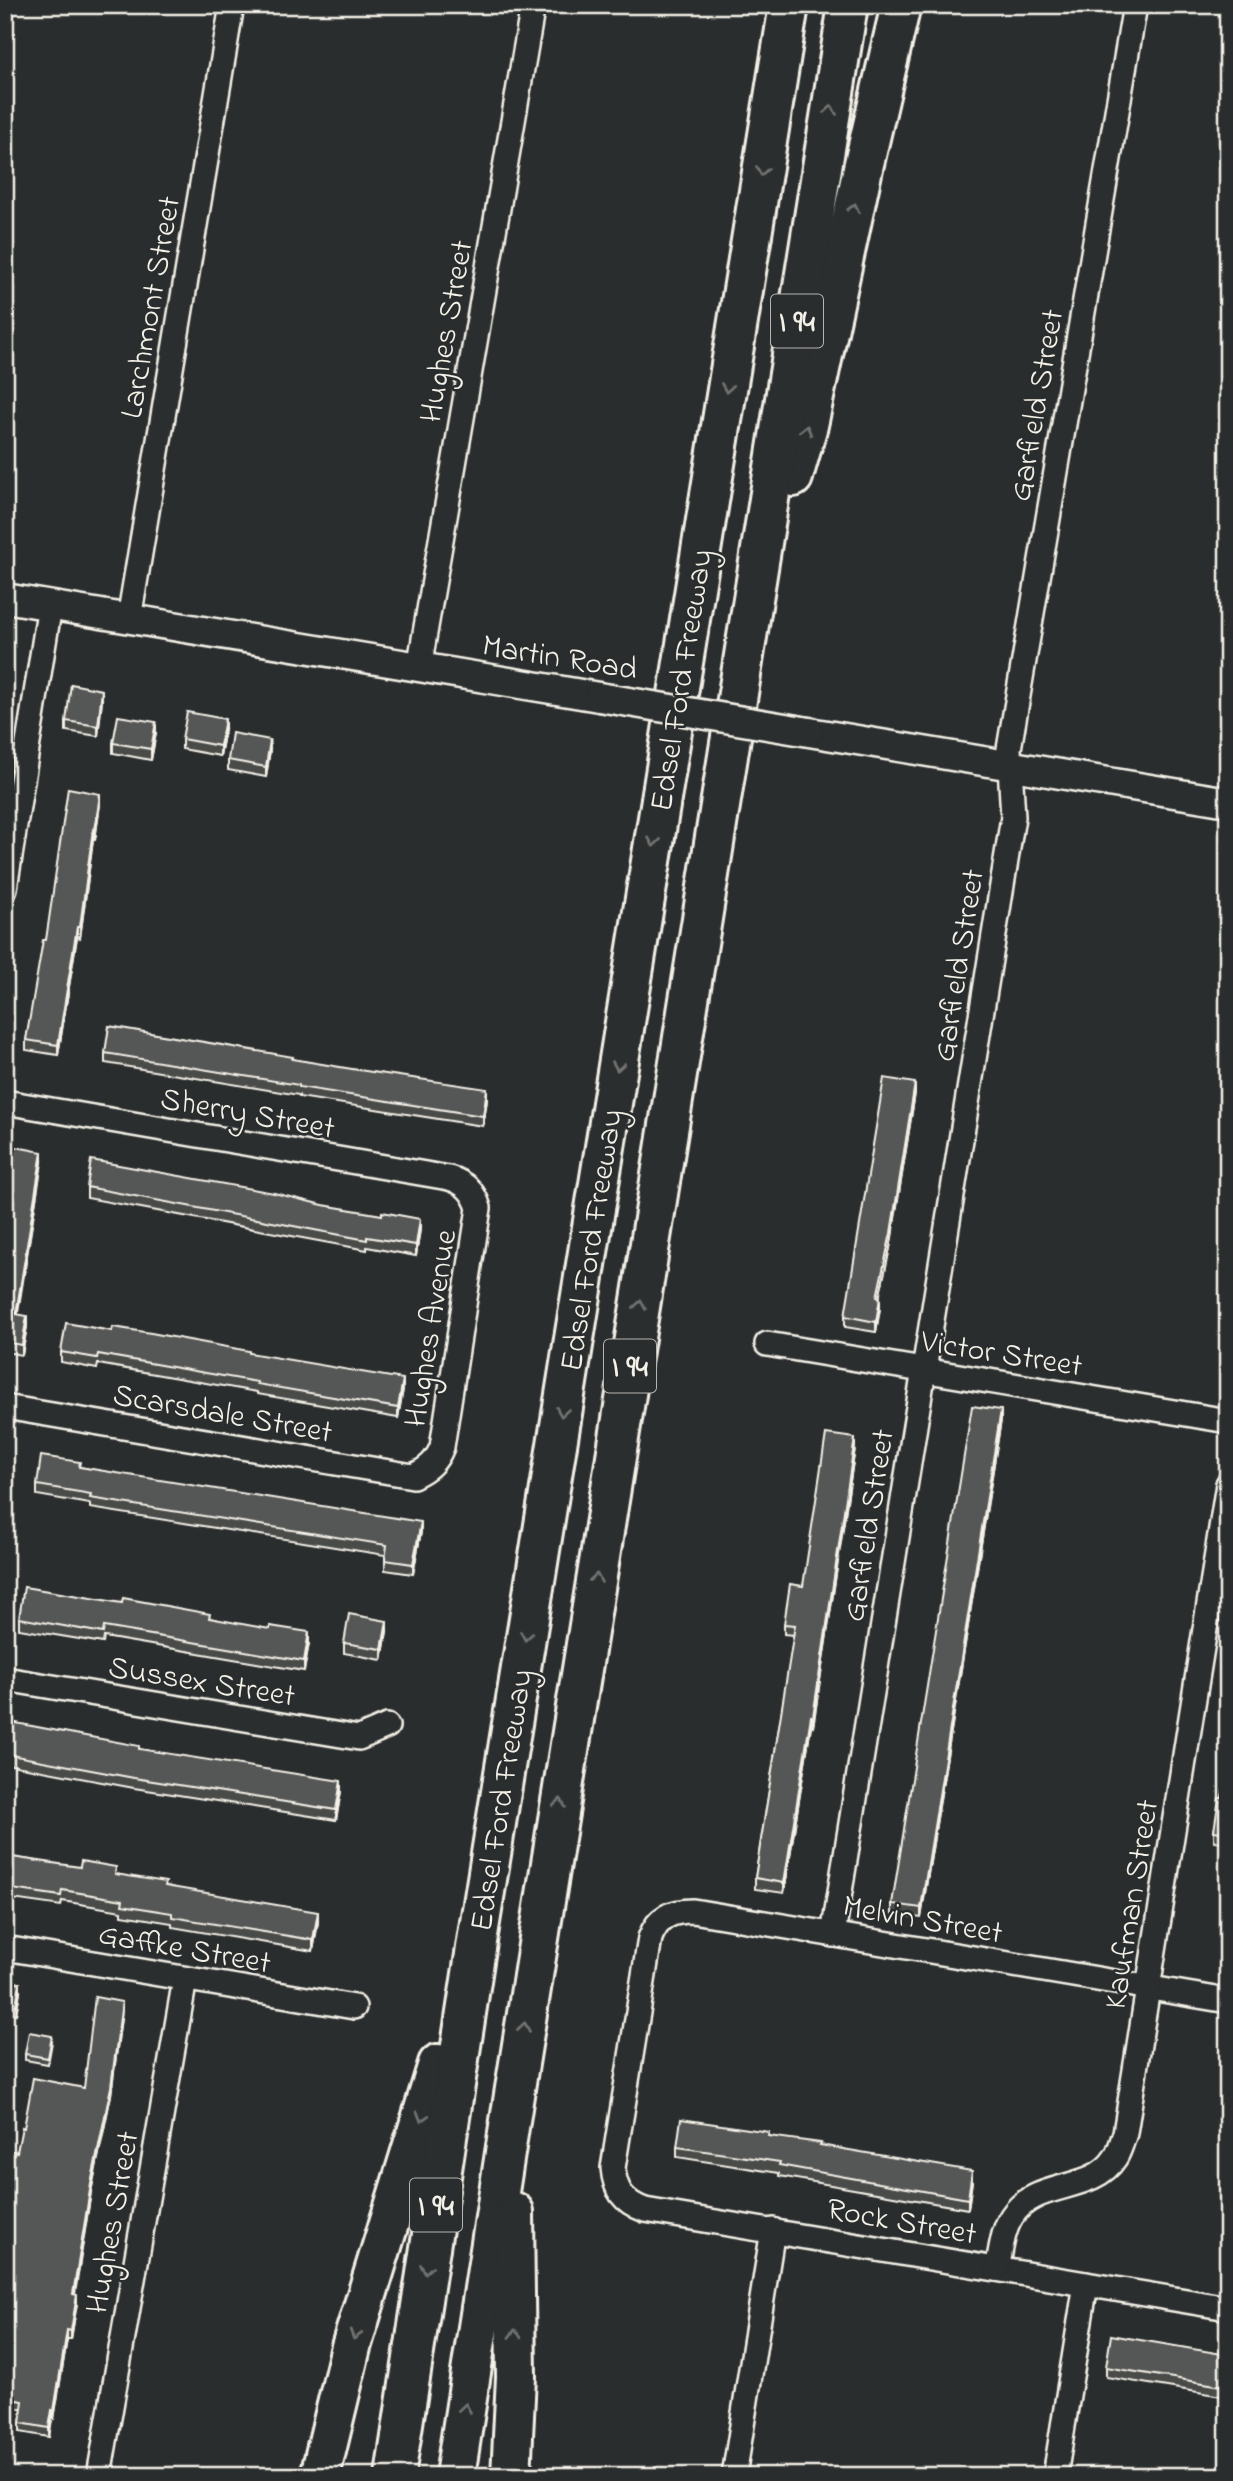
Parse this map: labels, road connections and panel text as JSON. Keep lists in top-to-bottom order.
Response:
{
  "streets": {
    "highway": ["I 94", "Edsel Ford Freeway"],
    "street": [
      "Larchmont Street",
      "Hughes Street",
      "Garfield Street",
      "Martin Road",
      "Sherry Street",
      "Hughes Avenue",
      "Victor Street",
      "Scarsdale Street",
      "Sussex Street",
      "Kaufman Street",
      "Melvin Street",
      "Gaffke Street",
      "Rock Street"
    ]
  },
  "crossings": [
    ["Larchmont Street", "Martin Road"],
    ["Hughes Street", "Martin Road"],
    ["Hughes Street", "Gaffke Street"],
    ["Garfield Street", "Martin Road"],
    ["Garfield Street", "Victor Street"],
    ["Garfield Street", "Melvin Street"],
    ["Sherry Street", "Hughes Avenue"],
    ["Hughes Avenue", "Scarsdale Street"],
    ["Kaufman Street", "Melvin Street"],
    ["Kaufman Street", "Rock Street"],
    ["Melvin Street", "Rock Street"]
  ]
}
